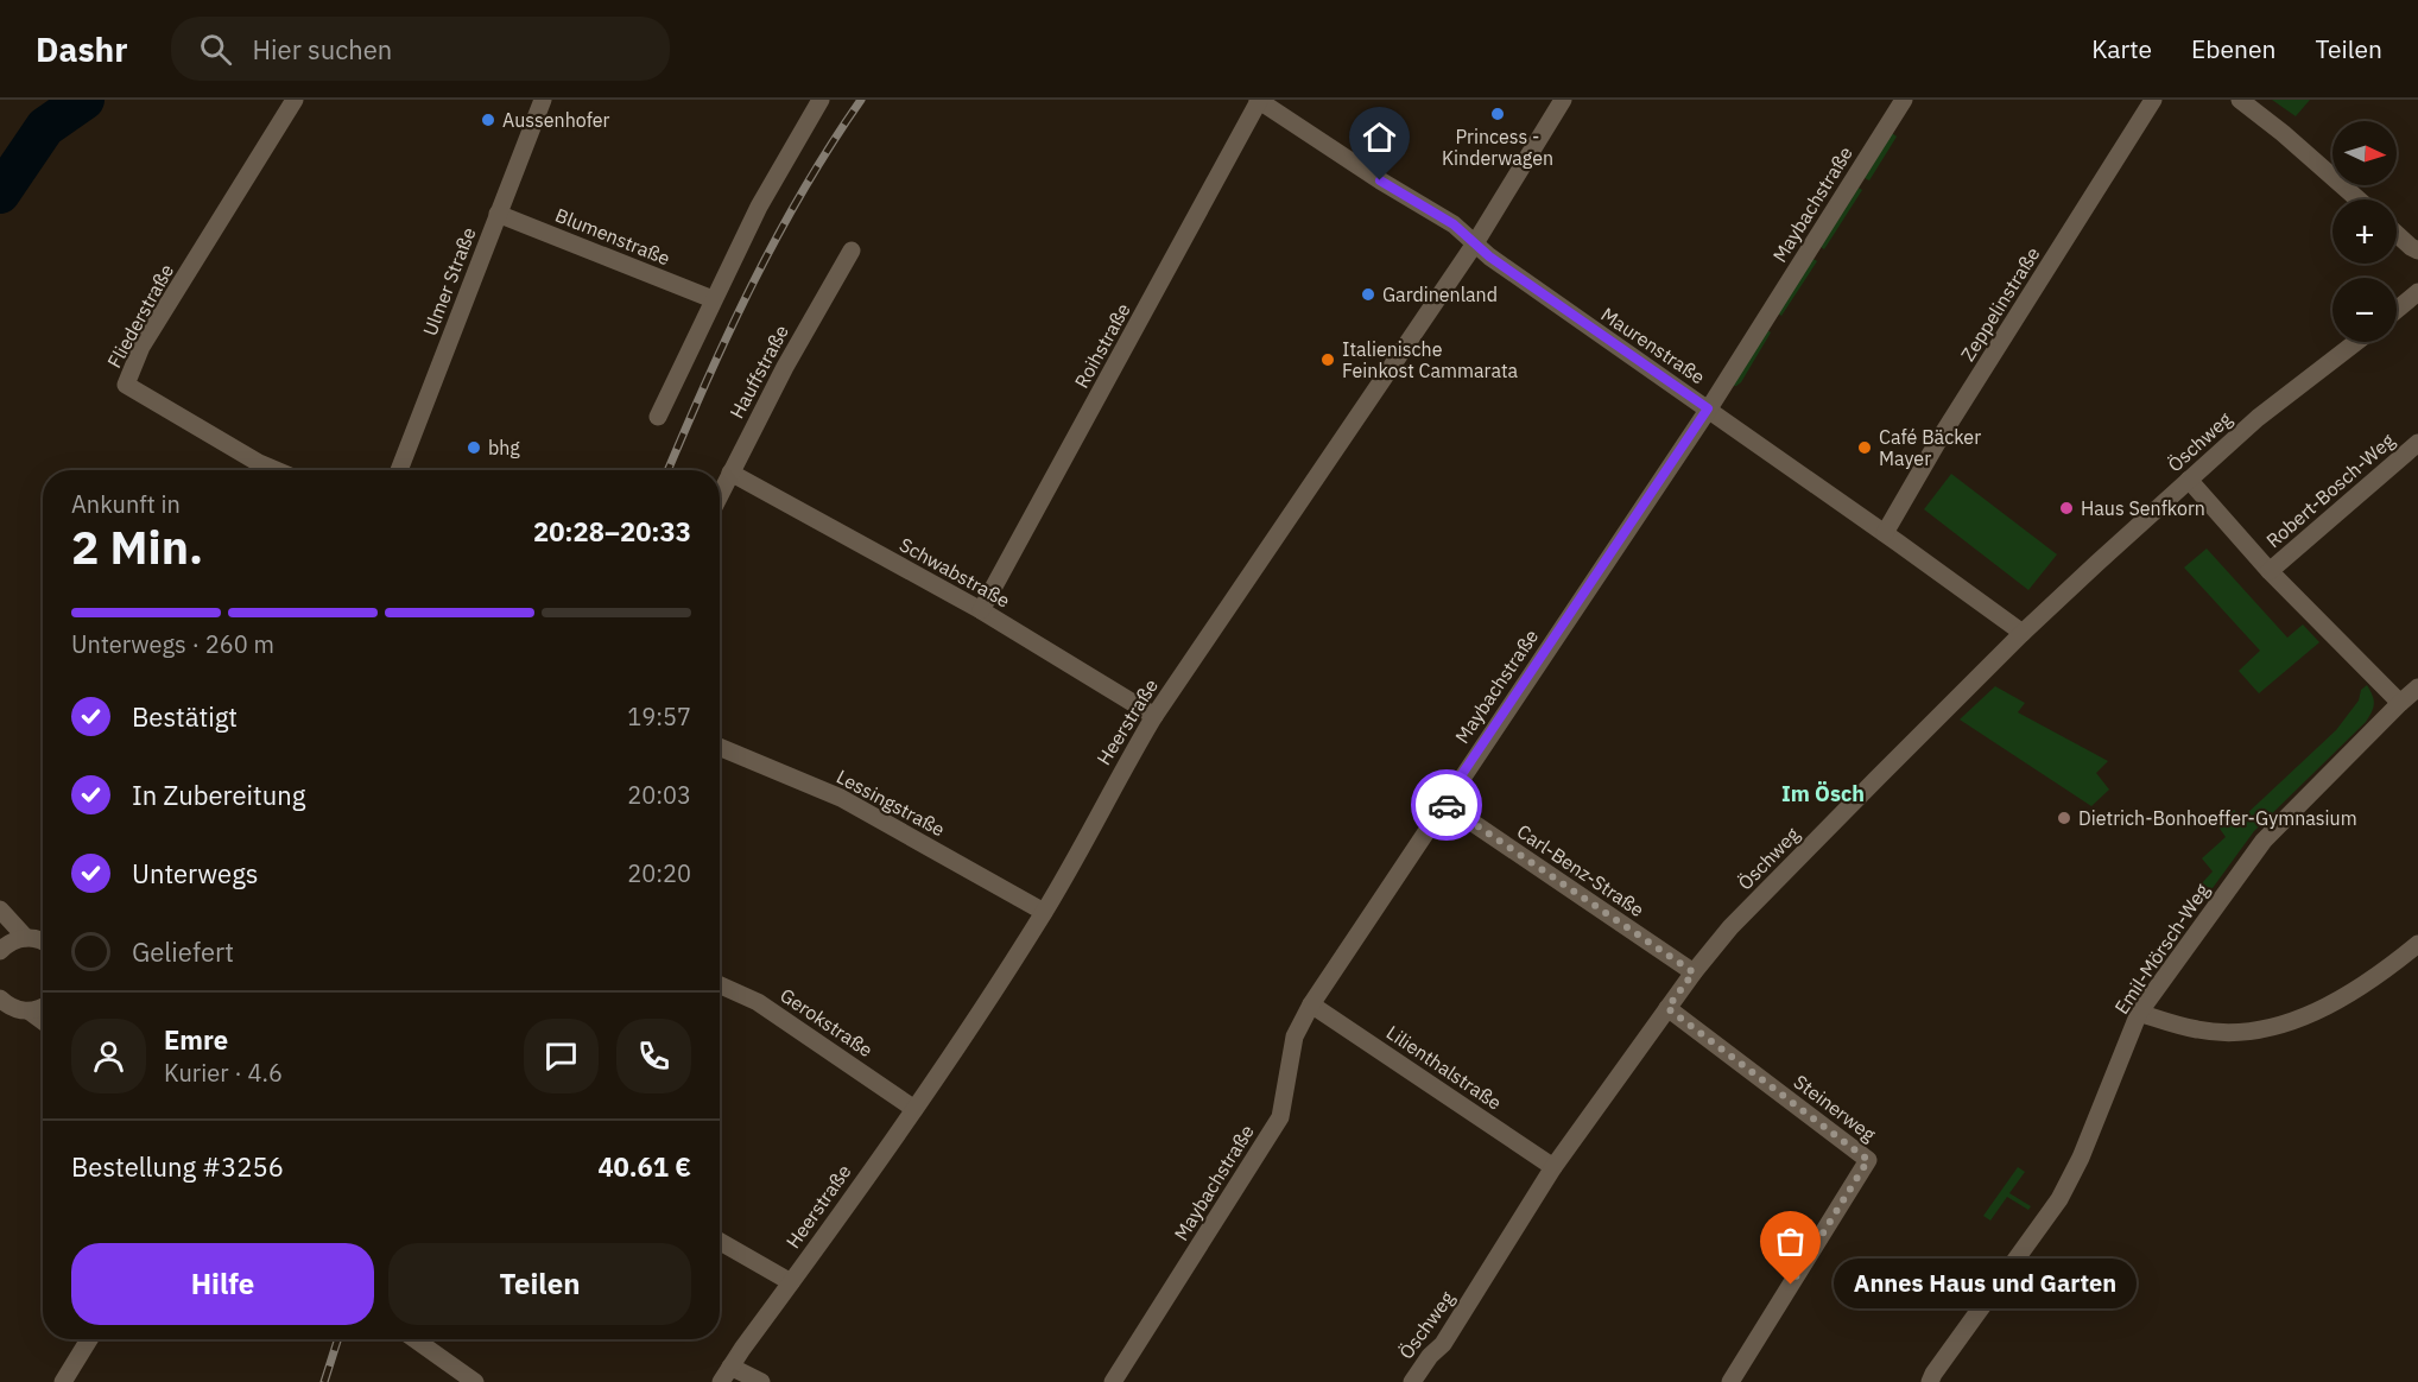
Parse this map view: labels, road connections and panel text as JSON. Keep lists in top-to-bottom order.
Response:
{
  "streets": {
    "street": [
      "Maybachstraße",
      "Blumenstraße",
      "Ulmer Straße",
      "Zeppelinstraße",
      "Fliederstraße",
      "Roihstraße",
      "Maurenstraße",
      "Hauffstraße",
      "Öschweg",
      "Robert-Bosch-Weg",
      "Schwabstraße",
      "Heerstraße",
      "Lessingstraße",
      "Carl-Benz-Straße",
      "Emil-Mörsch-Weg",
      "Gerokstraße",
      "Lilienthalstraße",
      "Steinerweg"
    ]
  },
  "crossings": [
    ["Maybachstraße", "Maurenstraße"],
    ["Maybachstraße", "Carl-Benz-Straße"],
    ["Maybachstraße", "Lilienthalstraße"],
    ["Blumenstraße", "Ulmer Straße"],
    ["Zeppelinstraße", "Maurenstraße"],
    ["Roihstraße", "Maurenstraße"],
    ["Roihstraße", "Schwabstraße"],
    ["Maurenstraße", "Öschweg"],
    ["Maurenstraße", "Heerstraße"],
    ["Hauffstraße", "Schwabstraße"],
    ["Öschweg", "Robert-Bosch-Weg"],
    ["Öschweg", "Carl-Benz-Straße"],
    ["Öschweg", "Lilienthalstraße"],
    ["Öschweg", "Steinerweg"],
    ["Robert-Bosch-Weg", "Emil-Mörsch-Weg"],
    ["Schwabstraße", "Heerstraße"],
    ["Heerstraße", "Lessingstraße"],
    ["Heerstraße", "Gerokstraße"]
  ],
  "districts": ["Im Ösch"],
  "places": [
    "Princess - Kinderwagen",
    "Aussenhofer",
    "Gardinenland",
    "Italienische Feinkost Cammarata",
    "bhg",
    "Café Bäcker Mayer",
    "Haus Senfkorn",
    "Dietrich-Bonhoeffer-Gymnasium",
    "Annes Haus und Garten"
  ],
  "north": "right",
  "page": {
    "header": "Dashr",
    "search": "Hier suchen",
    "nav": ["Karte", "Ebenen", "Teilen"],
    "map_buttons": ["+", "−"],
    "heading": ["2 Min.", "Ankunft in", "20:28–20:33"],
    "panel": [
      "Emre",
      "Kurier · 4.6",
      "Bestellung #3256",
      "40.61 €"
    ],
    "bar": "Unterwegs · 260 m",
    "list": [
      ["Bestätigt", "19:57"],
      ["In Zubereitung", "20:03"],
      ["Unterwegs", "20:20"],
      "Geliefert"
    ],
    "buttons": ["Hilfe", "Teilen"],
    "bubble": "Annes Haus und Garten"
  }
}
